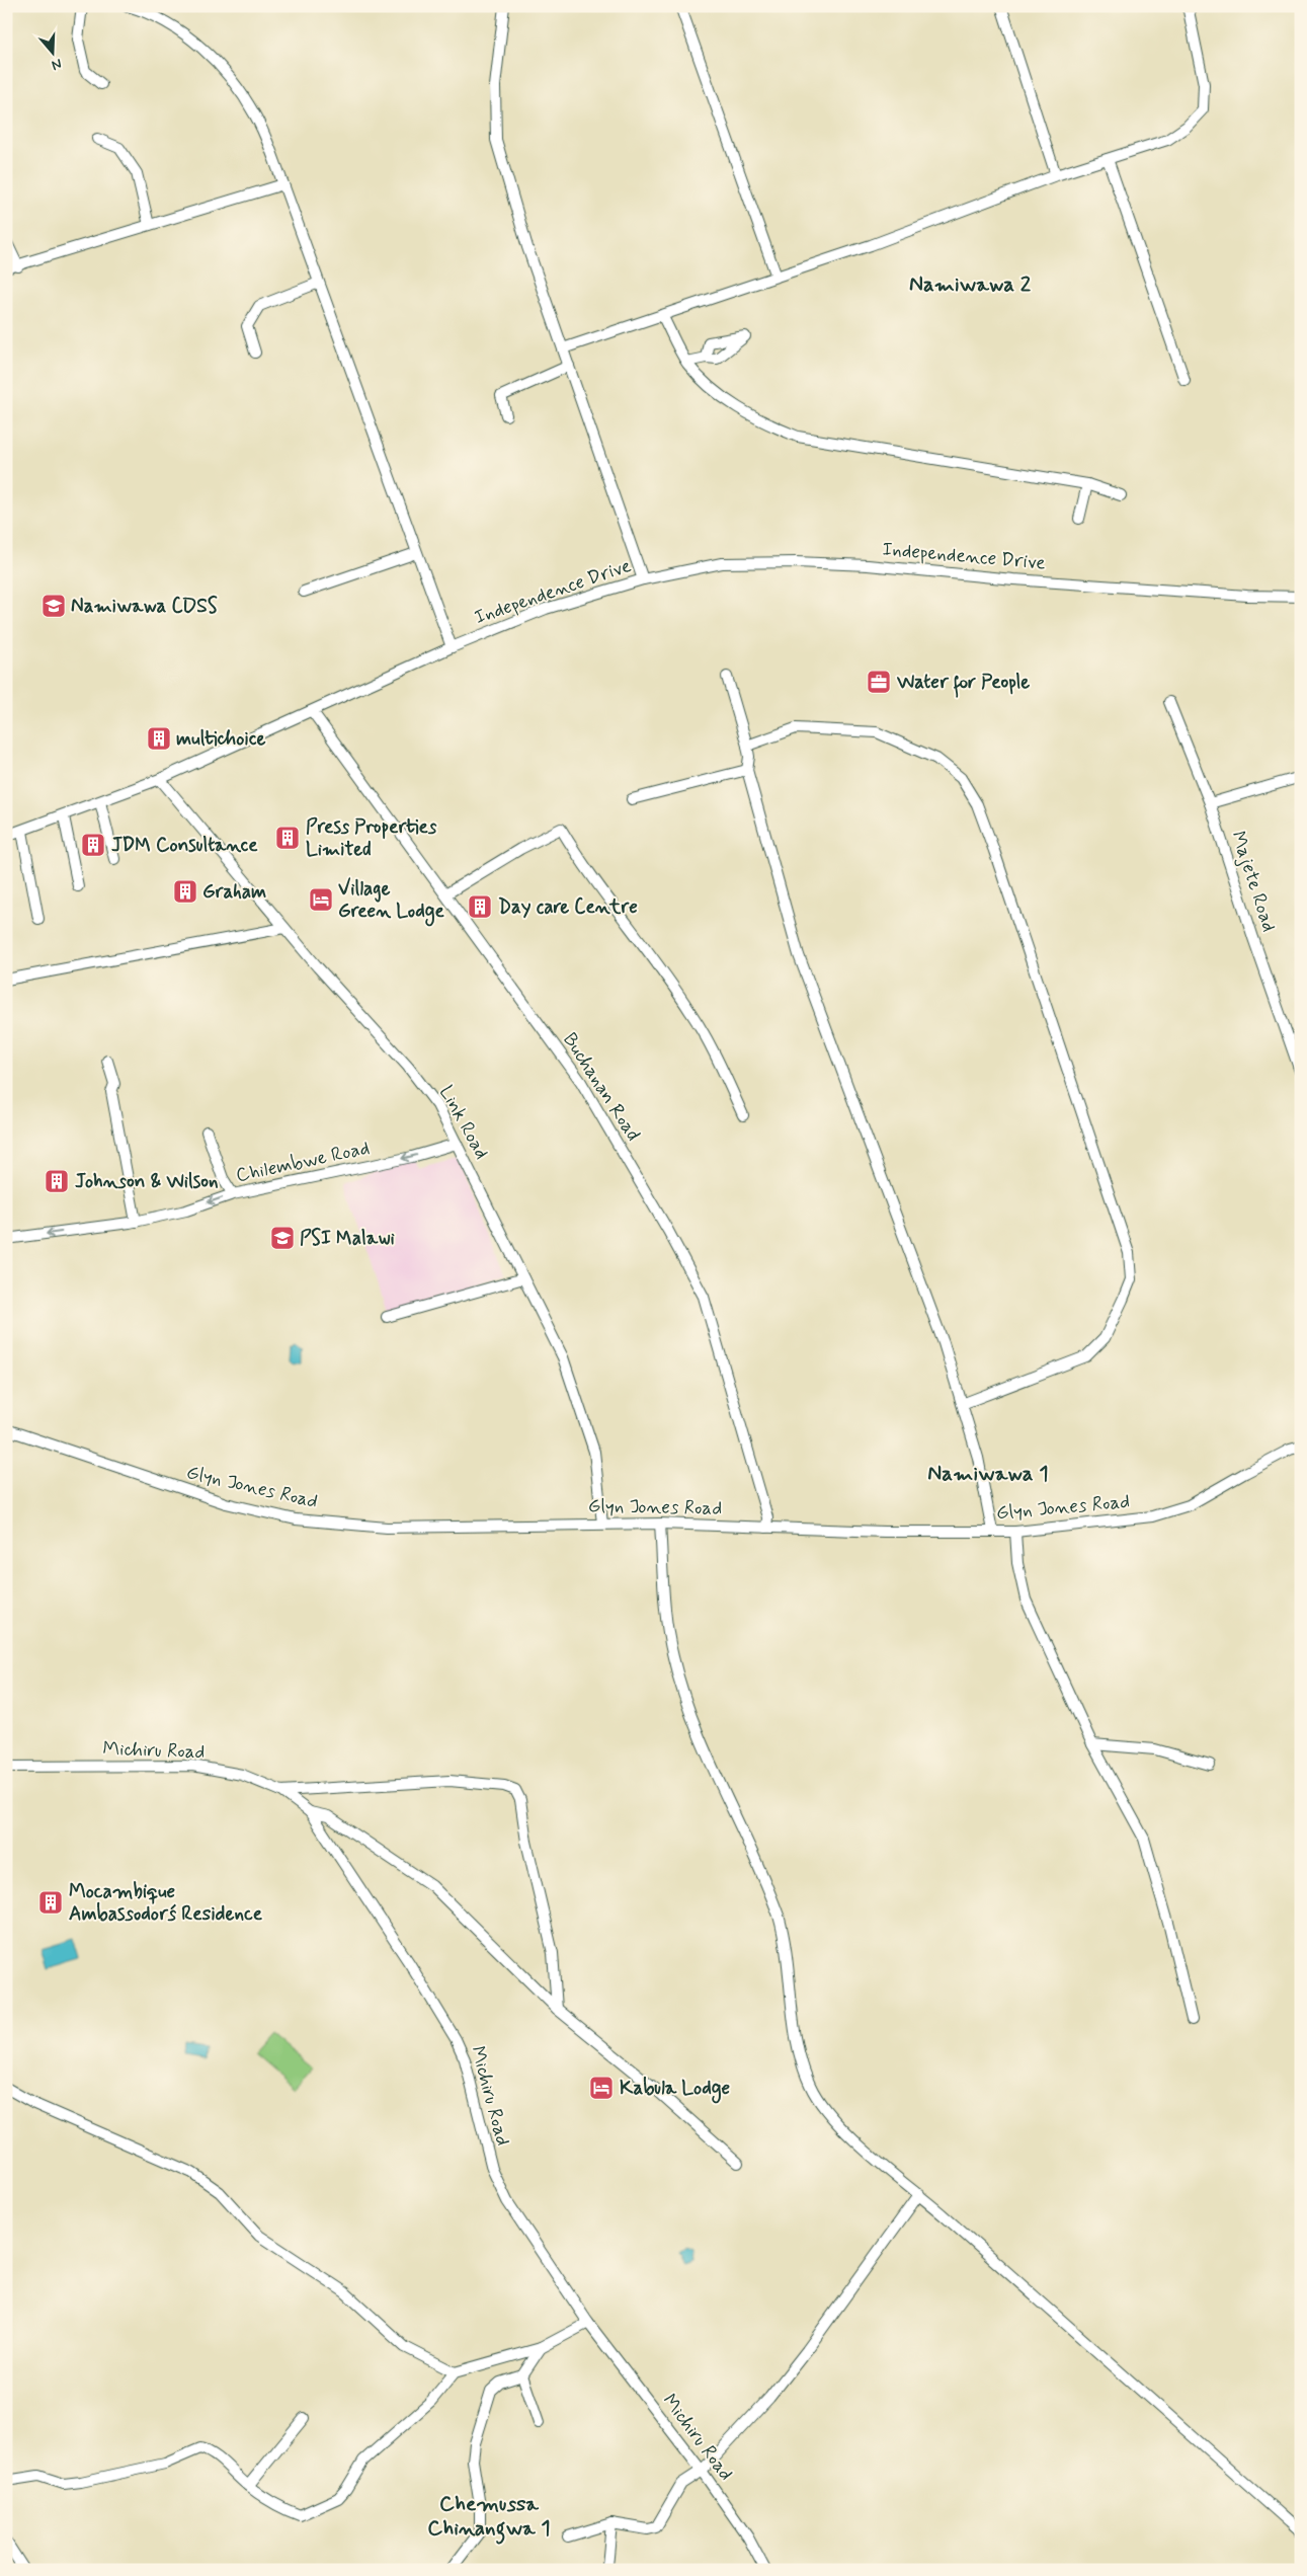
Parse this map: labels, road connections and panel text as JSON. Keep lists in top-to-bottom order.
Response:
{
  "streets": {
    "street": [
      "Independence Drive",
      "Majete Road",
      "Buchanan Road",
      "Link Road",
      "Chilembwe Road",
      "Glyn Jones Road",
      "Michiru Road"
    ]
  },
  "crossings": [
    ["Independence Drive", "Buchanan Road"],
    ["Independence Drive", "Link Road"],
    ["Buchanan Road", "Glyn Jones Road"],
    ["Link Road", "Chilembwe Road"],
    ["Link Road", "Glyn Jones Road"]
  ],
  "one_way": ["Chilembwe Road"],
  "districts": ["Namiwawa 2", "Namiwawa 1", "Chemussa Chinangwa 1"],
  "places": {
    "school or university": ["Namiwawa CDSS", "PSI Malawi"],
    "office": ["Water for People"],
    "building": [
      "multichoice",
      "Press Properties Limited",
      "JDM Consultance",
      "Graham",
      "Day care Centre",
      "Johnson & Wilson",
      "Mocambique Ambassodorś Residence"
    ],
    "hotel": ["Village Green Lodge", "Kabula Lodge"]
  },
  "north": "bottom"
}
